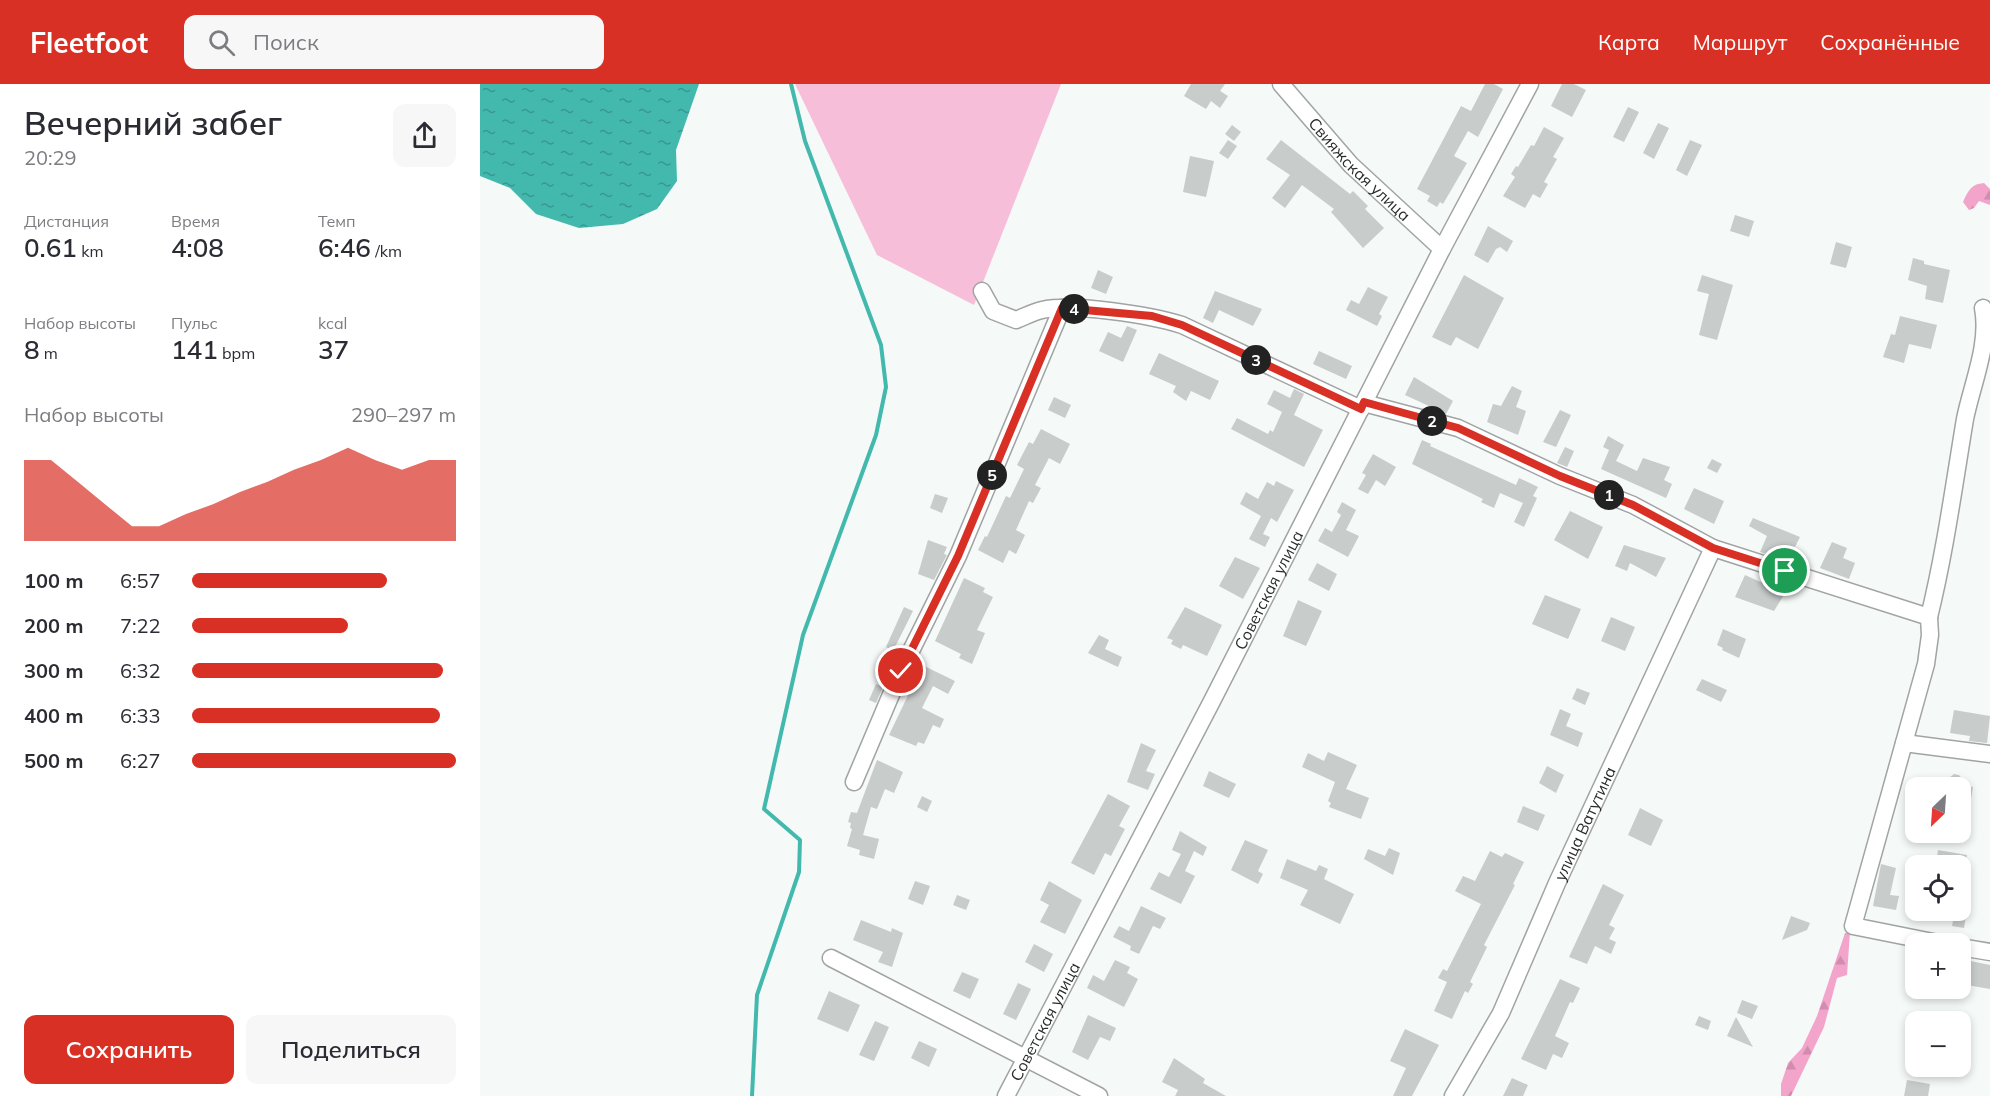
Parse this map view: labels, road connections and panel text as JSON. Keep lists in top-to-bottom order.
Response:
{
  "streets": {
    "street": ["Свияжская улица", "Советская улица", "улица Ватутина"]
  },
  "crossings": [
    ["Свияжская улица", "Советская улица"]
  ],
  "north": "bottom left",
  "page": {
    "header": "Fleetfoot",
    "search": "Поиск",
    "nav": ["Карта", "Маршрут", "Сохранённые"],
    "heading": ["Вечерний забег", "20:29"],
    "stats": [
      ["Дистанция", "0.61 km"],
      ["Время", "4:08"],
      ["Темп", "6:46 /km"],
      ["Набор высоты", "8 m"],
      ["Пульс", "141 bpm"],
      ["kcal", "37"]
    ],
    "pins": [
      "4",
      "3",
      "2",
      "5",
      "1"
    ],
    "chart": ["Набор высоты", "290–297 m"],
    "list": [
      {
        "name": "100 m",
        "note": "6:57"
      },
      {
        "name": "200 m",
        "note": "7:22"
      },
      {
        "name": "300 m",
        "note": "6:32"
      },
      {
        "name": "400 m",
        "note": "6:33"
      },
      {
        "name": "500 m",
        "note": "6:27"
      }
    ],
    "map_buttons": ["+", "−"],
    "buttons": ["Сохранить", "Поделиться"]
  }
}
